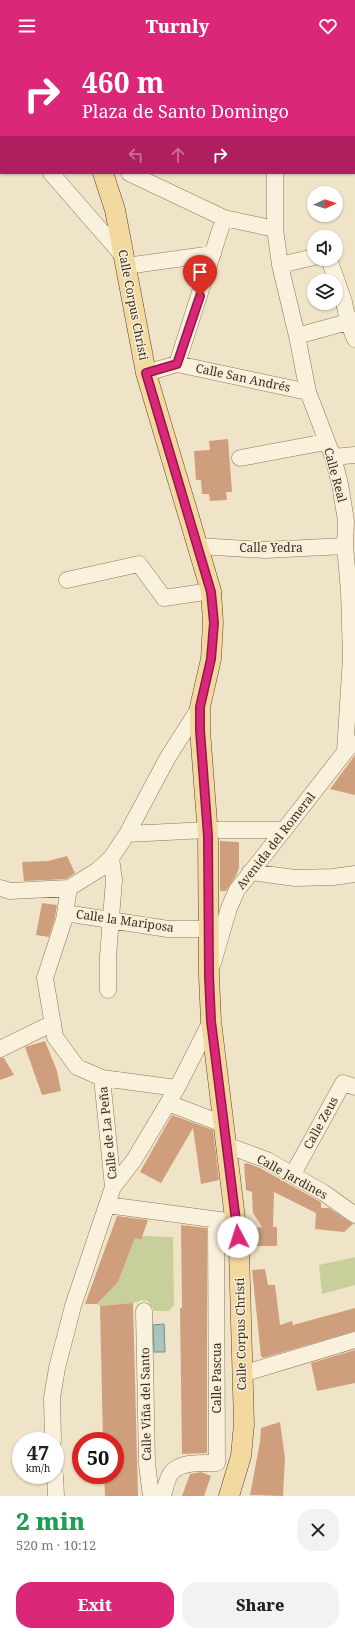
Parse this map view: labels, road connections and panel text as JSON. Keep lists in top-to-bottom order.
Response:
{
  "streets": {
    "main road": ["Calle Corpus Christi"],
    "street": [
      "Calle San Andrés",
      "Calle Real",
      "Calle Yedra",
      "Avenida del Romeral",
      "Calle la Mariposa",
      "Calle Zeus",
      "Calle de La Peña",
      "Calle Jardines",
      "Calle Pascua",
      "Calle Viña del Santo"
    ]
  },
  "crossings": [
    ["Calle Corpus Christi", "Calle Yedra"],
    ["Calle Corpus Christi", "Avenida del Romeral"],
    ["Calle Corpus Christi", "Calle la Mariposa"],
    ["Calle Corpus Christi", "Calle Jardines"],
    ["Calle San Andrés", "Calle Real"],
    ["Calle Real", "Calle Yedra"],
    ["Calle Real", "Avenida del Romeral"],
    ["Calle Zeus", "Calle Jardines"]
  ],
  "north": "right",
  "page": {
    "header": "Turnly",
    "turn": ["460 m", "Plaza de Santo Domingo"],
    "speed": "47 km/h",
    "limit": "50",
    "heading": ["2 min", "520 m · 10:12"],
    "buttons": ["Exit", "Share"]
  }
}
